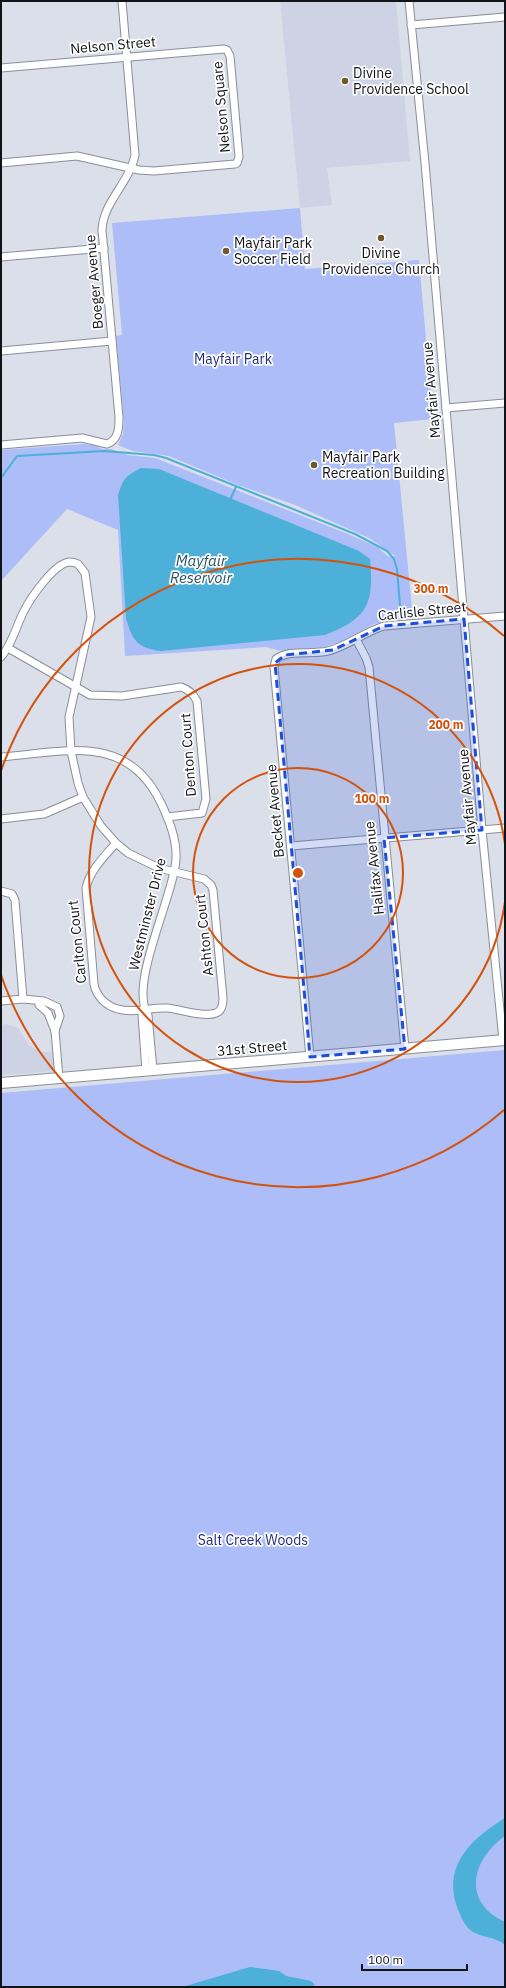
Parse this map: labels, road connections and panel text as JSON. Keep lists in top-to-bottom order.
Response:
{
  "streets": {
    "main road": ["31st Street"],
    "street": [
      "Nelson Street",
      "Nelson Square",
      "Boeger Avenue",
      "Mayfair Avenue",
      "Carlisle Street",
      "Denton Court",
      "Becket Avenue",
      "Halifax Avenue",
      "Westminster Drive",
      "Ashton Court",
      "Carlton Court"
    ]
  },
  "crossings": [
    ["Nelson Street", "Nelson Square"],
    ["Nelson Street", "Boeger Avenue"],
    ["Nelson Square", "Boeger Avenue"],
    ["Mayfair Avenue", "Carlisle Street"],
    ["Mayfair Avenue", "31st Street"],
    ["Carlisle Street", "Becket Avenue"],
    ["Carlisle Street", "Halifax Avenue"],
    ["Denton Court", "Westminster Drive"],
    ["Denton Court", "Ashton Court"],
    ["Becket Avenue", "31st Street"],
    ["Halifax Avenue", "31st Street"],
    ["Westminster Drive", "Ashton Court"],
    ["Westminster Drive", "Carlton Court"],
    ["Westminster Drive", "31st Street"],
    ["Ashton Court", "Carlton Court"]
  ],
  "water": ["Mayfair Reservoir"],
  "parks": ["Mayfair Park", "Salt Creek Woods"],
  "places": [
    "Divine Providence School",
    "Divine Providence Church",
    "Mayfair Park Soccer Field",
    "Mayfair Park Recreation Building"
  ],
  "scale_bar": "100 m",
  "rings": ["300 m", "200 m", "100 m"]
}
